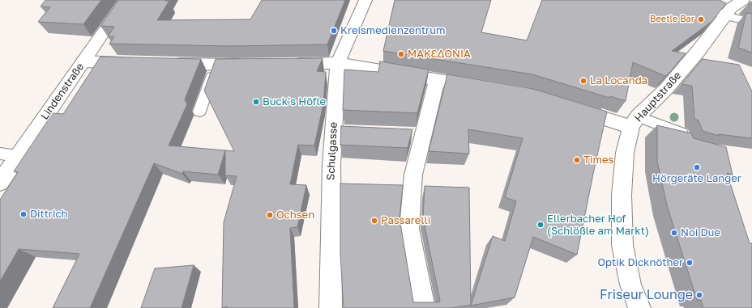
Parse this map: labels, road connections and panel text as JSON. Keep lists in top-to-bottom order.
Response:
{
  "streets": {
    "street": ["Lindenstraße", "Hauptstraße", "Schulgasse"]
  },
  "places": [
    "Beetle Bar",
    "Kreismedienzentrum",
    "MAKƐΔONIA",
    "La Locanda",
    "Buck's Höfle",
    "Times",
    "Hörgeräte Langer",
    "Dittrich",
    "Ochsen",
    "Passarelli",
    "Ellerbacher Hof (Schlößle am Markt)",
    "Noi Due",
    "Optik Dicknöther",
    "Friseur Lounge"
  ]
}
